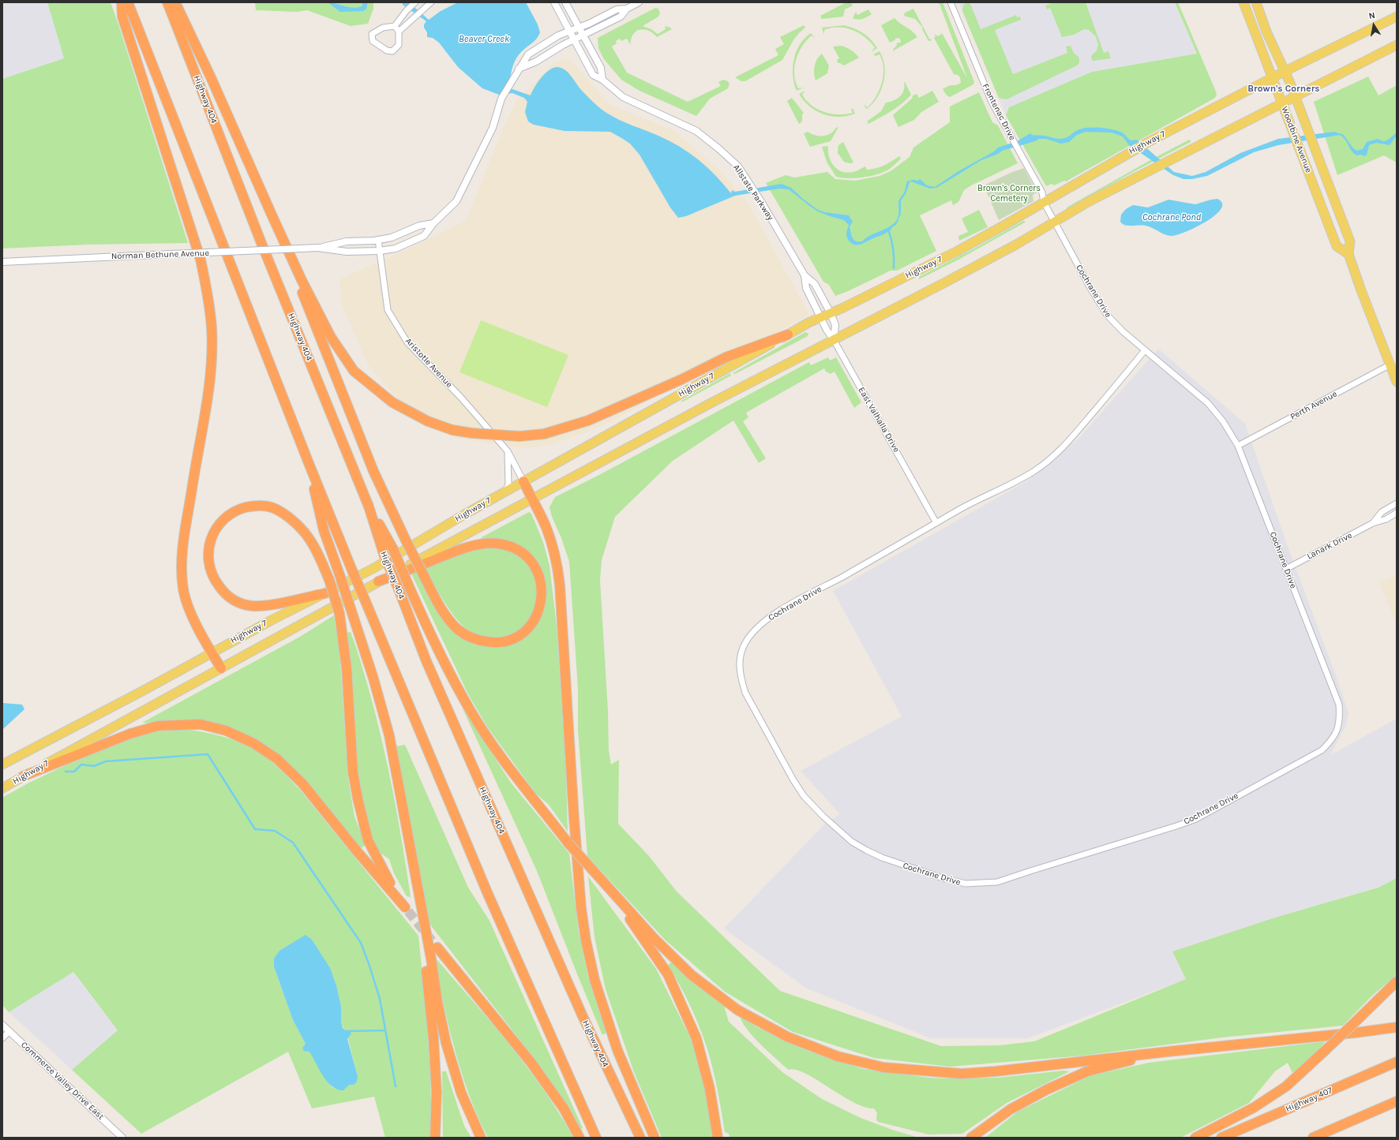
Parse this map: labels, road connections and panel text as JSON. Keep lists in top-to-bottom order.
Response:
{
  "streets": {
    "highway": ["Highway 404", "Highway 407"],
    "main road": ["Woodbine Avenue", "Highway 7"],
    "street": [
      "Frontenac Drive",
      "Allstate Parkway",
      "Norman Bethune Avenue",
      "Cochrane Drive",
      "Aristotle Avenue",
      "Perth Avenue",
      "East Valhalla Drive",
      "Lanark Drive",
      "Commerce Valley Drive East"
    ]
  },
  "crossings": [
    ["Frontenac Drive", "Highway 7"],
    ["Frontenac Drive", "Cochrane Drive"],
    ["Woodbine Avenue", "Highway 7"],
    ["Woodbine Avenue", "Perth Avenue"],
    ["Highway 7", "Allstate Parkway"],
    ["Highway 7", "Cochrane Drive"],
    ["Highway 7", "Aristotle Avenue"],
    ["Highway 7", "East Valhalla Drive"],
    ["Allstate Parkway", "Norman Bethune Avenue"],
    ["Allstate Parkway", "East Valhalla Drive"],
    ["Norman Bethune Avenue", "Aristotle Avenue"],
    ["Cochrane Drive", "Perth Avenue"],
    ["Cochrane Drive", "East Valhalla Drive"],
    ["Cochrane Drive", "Lanark Drive"]
  ],
  "districts": ["Brown's Corners"],
  "water": ["Beaver Creek", "Cochrane Pond"],
  "parks": ["Brown's Corners Cemetery"],
  "north": "top"
}
